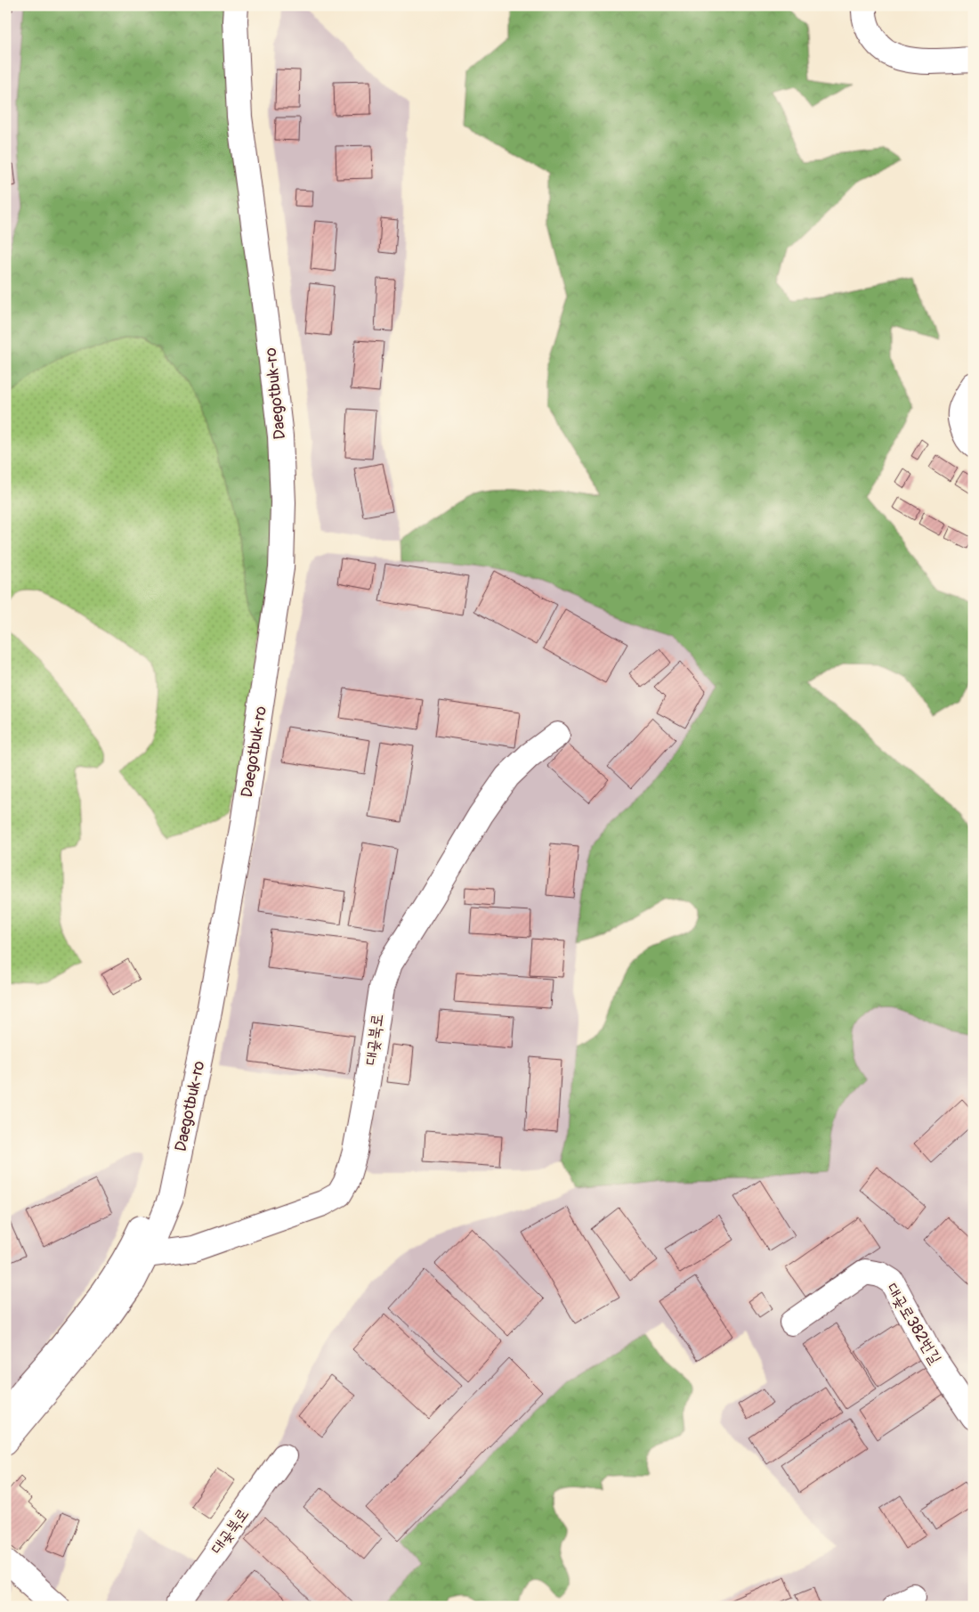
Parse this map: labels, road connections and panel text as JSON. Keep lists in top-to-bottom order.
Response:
{
  "streets": {
    "street": ["Daegotbuk-ro", "대곶북로", "대곶로382번길"]
  },
  "crossings": [
    ["Daegotbuk-ro", "대곶북로"]
  ]
}
